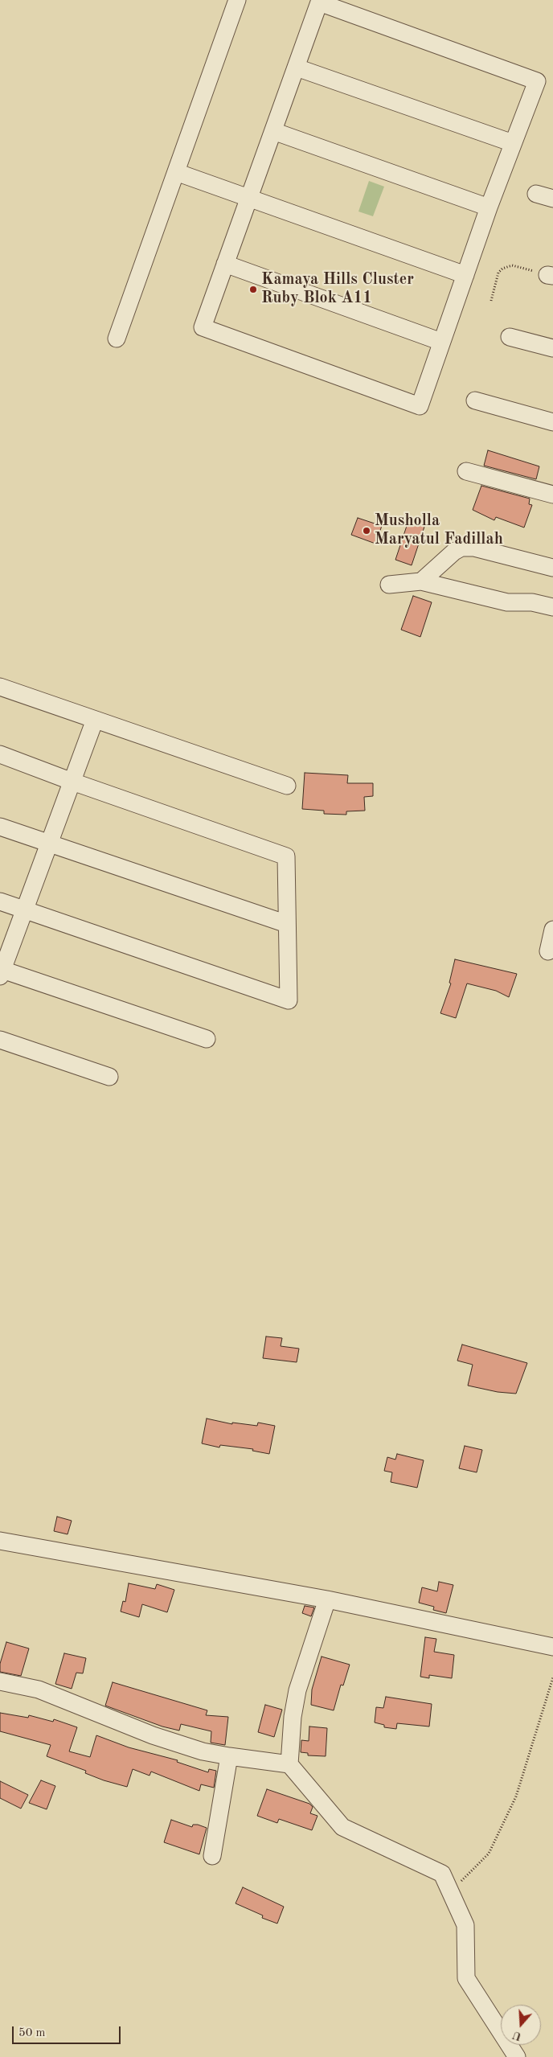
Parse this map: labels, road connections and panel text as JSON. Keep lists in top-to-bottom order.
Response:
{
  "places": ["Kamaya Hills Cluster Ruby Blok A11", "Musholla Maryatul Fadillah"],
  "scale_bar": "50 m",
  "north": "bottom"
}
